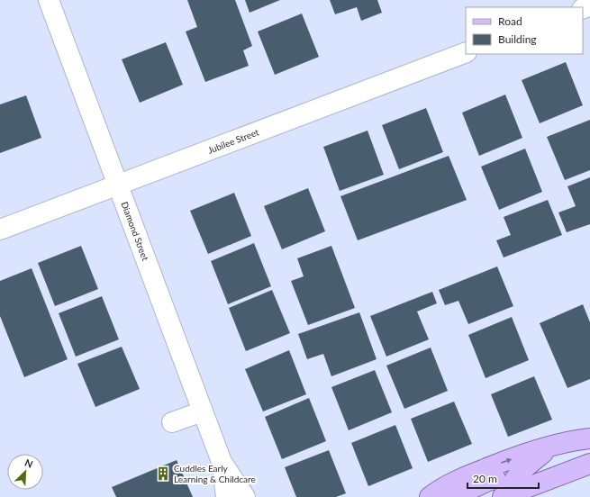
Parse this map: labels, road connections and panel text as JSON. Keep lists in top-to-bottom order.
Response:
{
  "streets": {
    "street": ["Jubilee Street", "Diamond Street"]
  },
  "crossings": [
    ["Jubilee Street", "Diamond Street"]
  ],
  "places": {
    "building": ["Cuddles Early Learning & Childcare"]
  },
  "legend": ["Road", "Building"],
  "scale_bar": "20 m",
  "north": "top right"
}
